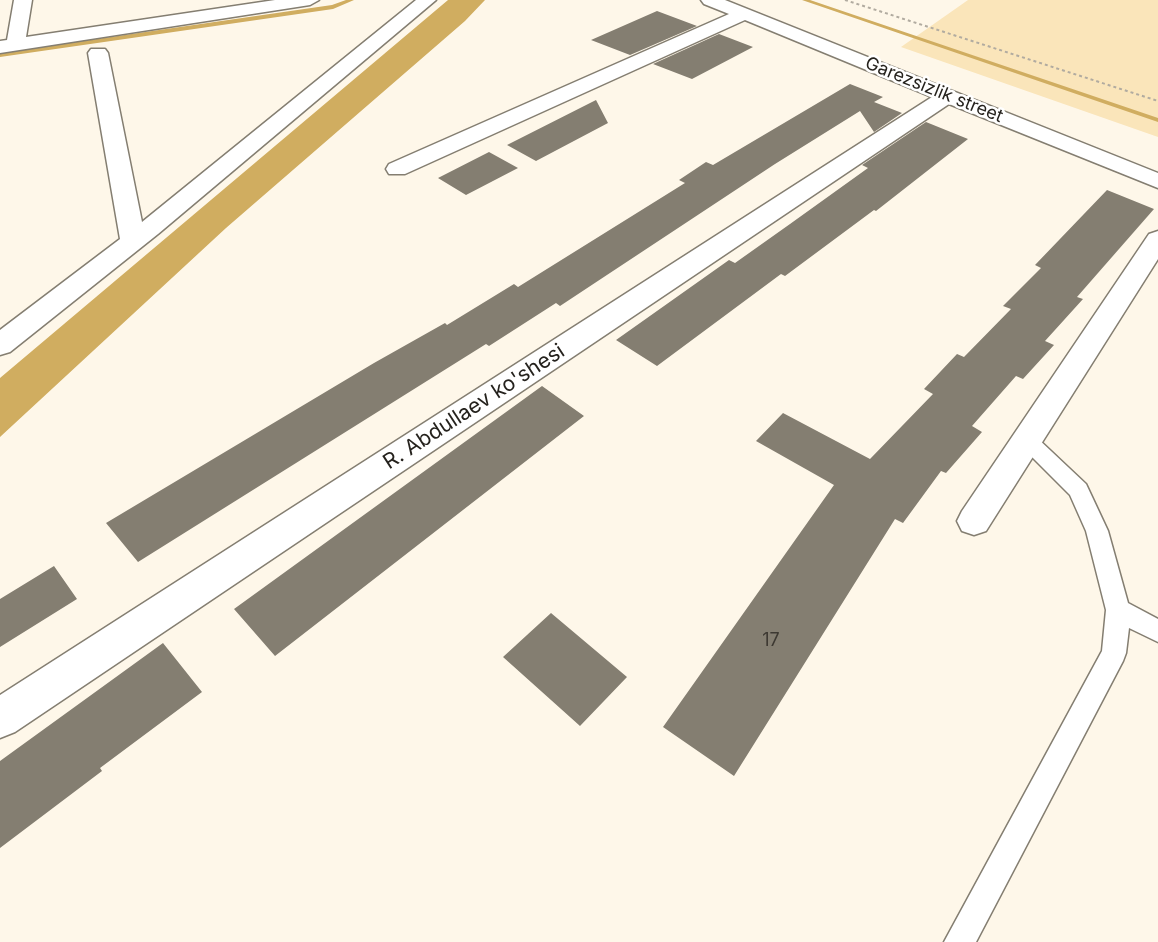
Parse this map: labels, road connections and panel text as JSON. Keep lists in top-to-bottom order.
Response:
{
  "streets": {
    "street": ["Garezsizlik street", "R. Abdullaev ko'shesi"]
  },
  "crossings": [
    ["Garezsizlik street", "R. Abdullaev ko'shesi"]
  ],
  "house_numbers": ["17"]
}
